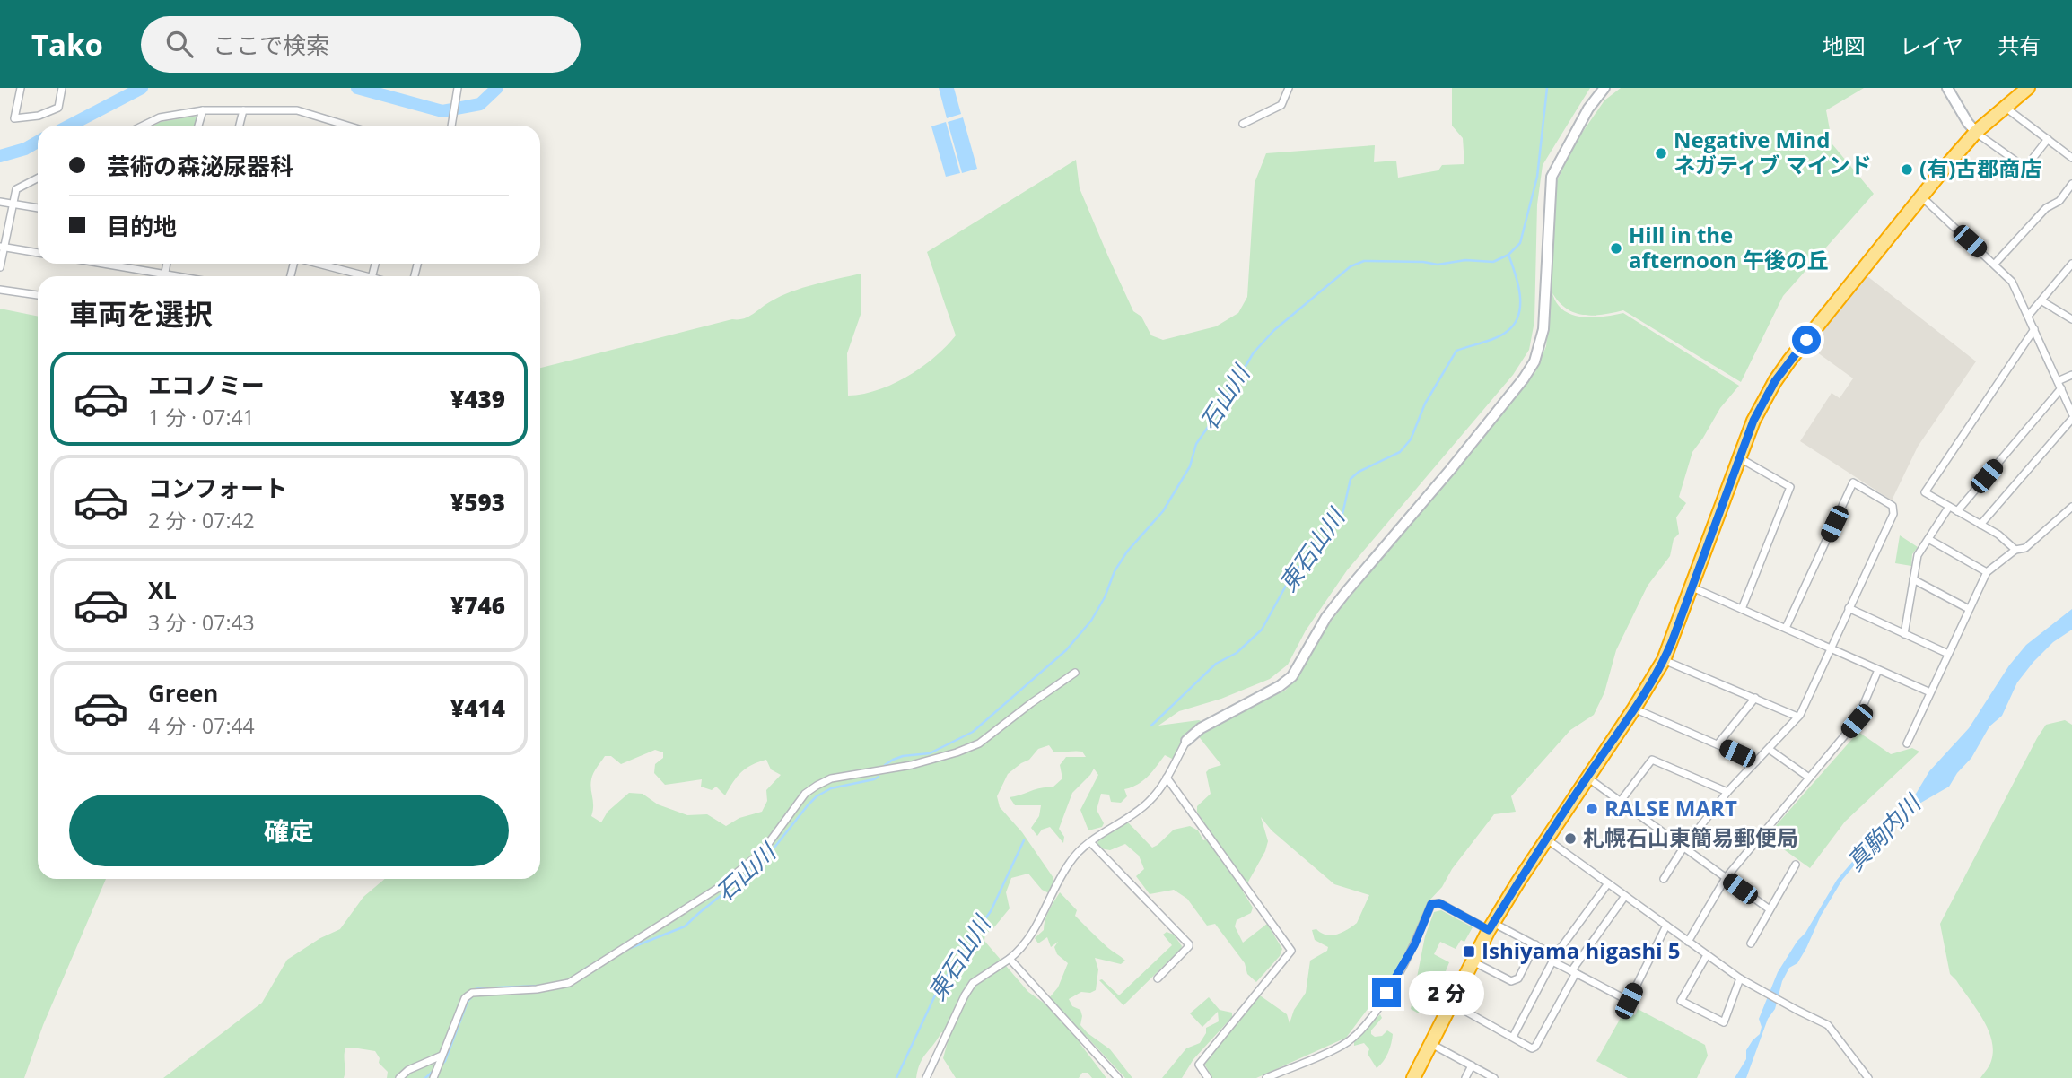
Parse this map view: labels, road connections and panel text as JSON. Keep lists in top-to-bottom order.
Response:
{
  "water": ["石山川", "東石山川", "真駒内川"],
  "places": {
    "other": [
      "Negative Mind ネガティブ マインド",
      "(有)古郡商店",
      "Hill in the afternoon 午後の丘",
      "RALSE MART",
      "札幌石山東簡易郵便局"
    ],
    "transit": ["Ishiyama higashi 5"]
  },
  "page": {
    "header": "Tako",
    "search": "ここで検索",
    "nav": ["地図", "レイヤ", "共有"],
    "banner": ["芸術の森泌尿器科", "目的地"],
    "heading": "車両を選択",
    "list": [
      {
        "name": "エコノミー",
        "note": "1 分 · 07:41",
        "value": "¥439"
      },
      {
        "name": "コンフォート",
        "note": "2 分 · 07:42",
        "value": "¥593"
      },
      {
        "name": "XL",
        "note": "3 分 · 07:43",
        "value": "¥746"
      },
      {
        "name": "Green",
        "note": "4 分 · 07:44",
        "value": "¥414"
      }
    ],
    "buttons": "確定",
    "bubble": "2 分"
  }
}
